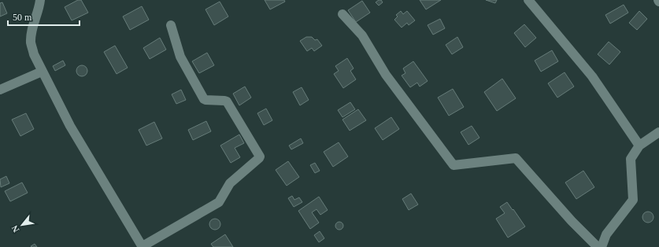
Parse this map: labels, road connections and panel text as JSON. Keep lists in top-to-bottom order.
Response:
{
  "scale_bar": "50 m",
  "north": "bottom left"
}
